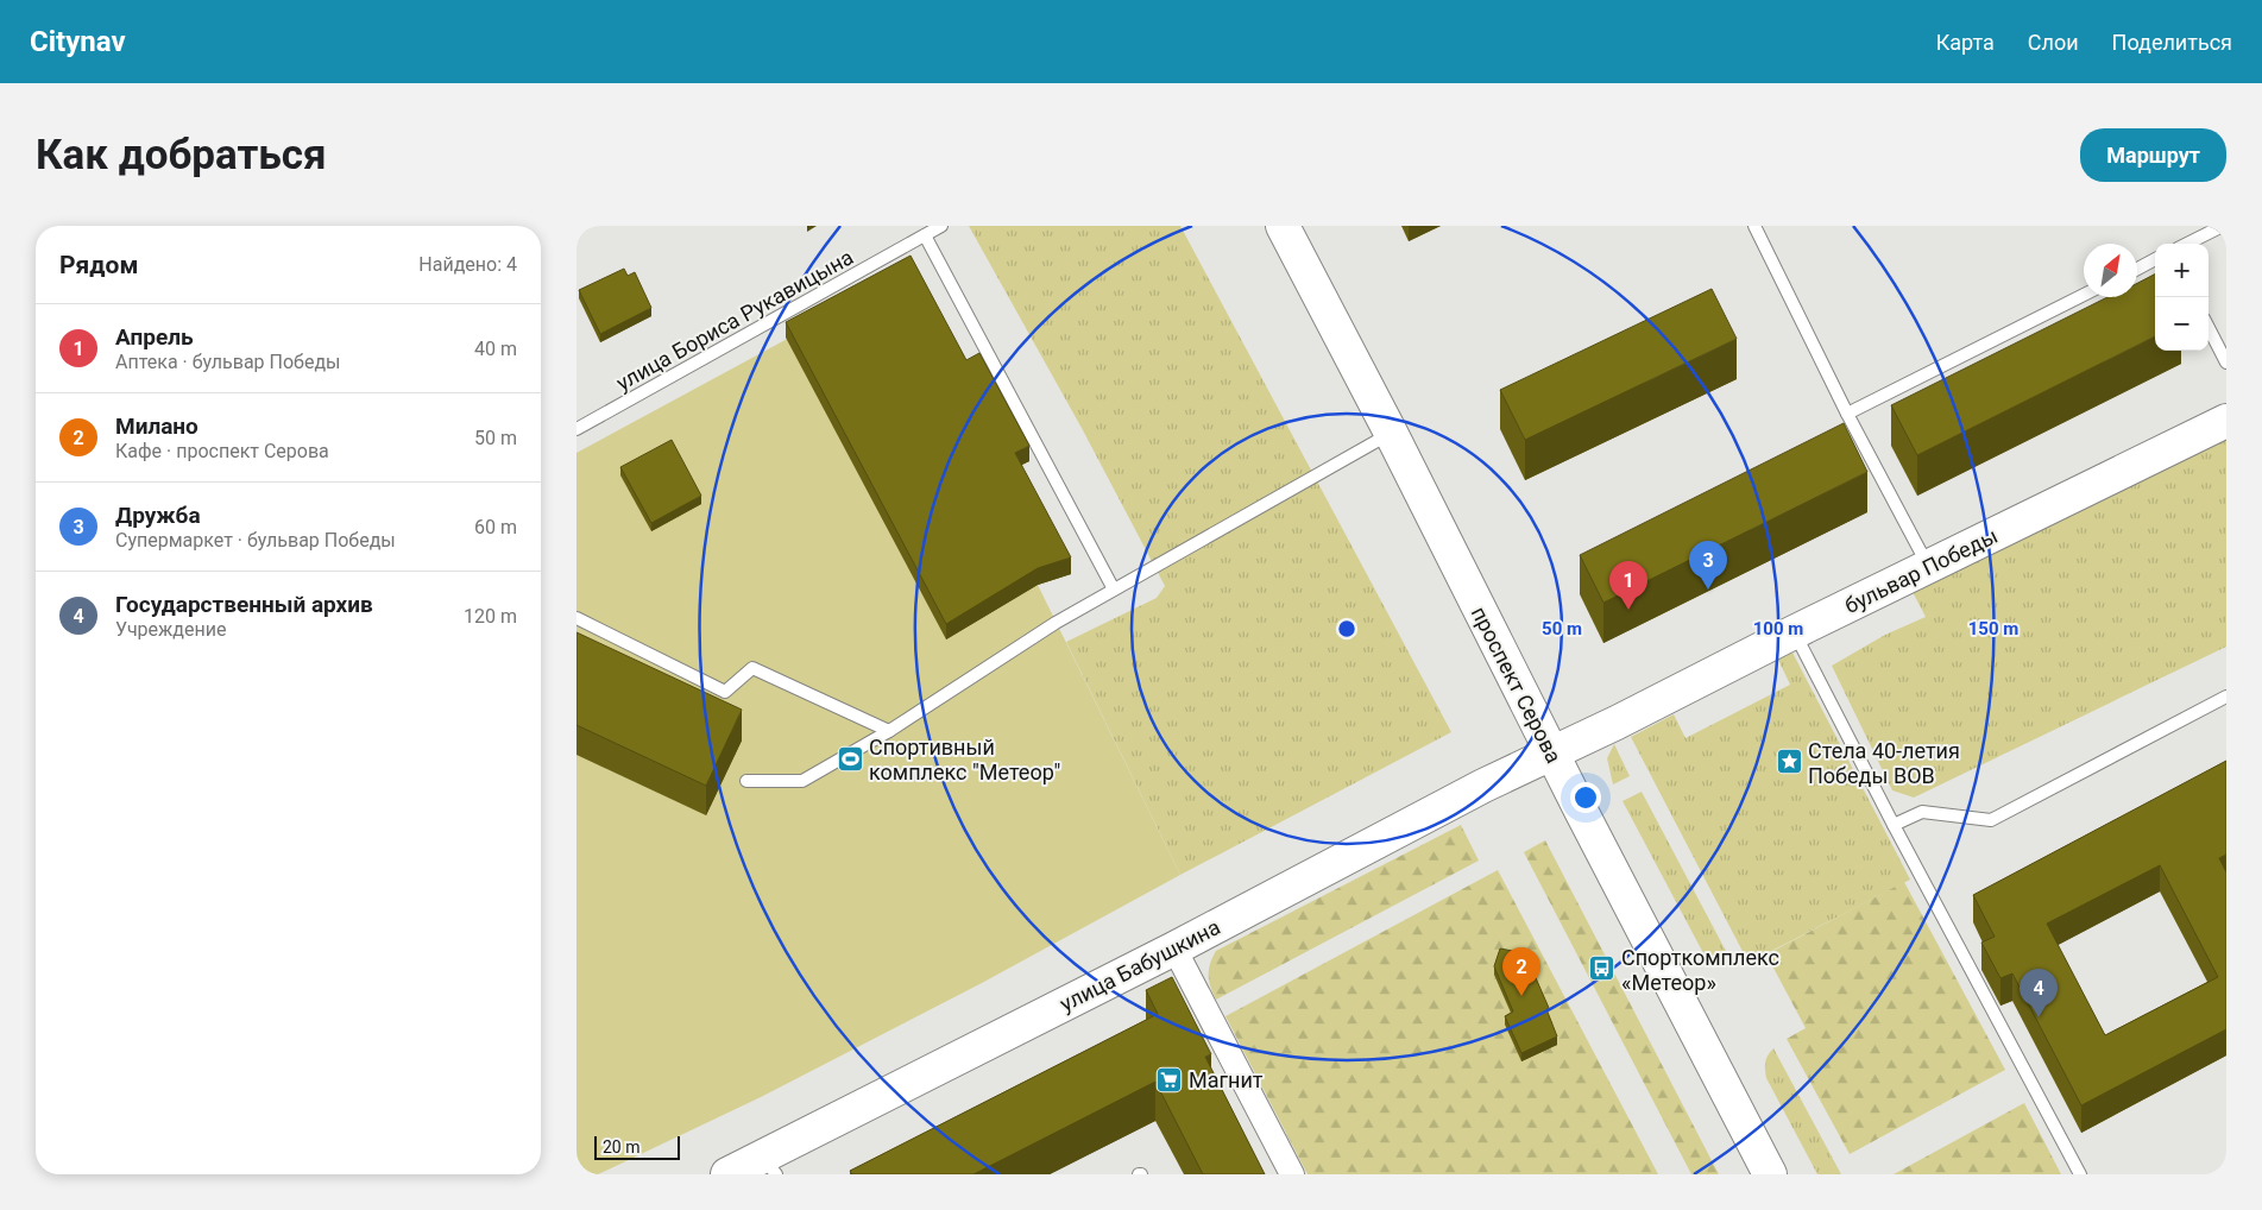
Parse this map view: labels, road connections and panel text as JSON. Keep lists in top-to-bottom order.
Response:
{
  "streets": {
    "street": ["бульвар Победы", "проспект Серова", "улица Бабушкина"],
    "lane": ["улица Бориса Рукавицына"]
  },
  "crossings": [
    ["бульвар Победы", "проспект Серова"],
    ["бульвар Победы", "улица Бабушкина"],
    ["проспект Серова", "улица Бабушкина"]
  ],
  "places": {
    "sports": ["Спортивный комплекс \"Метеор\""],
    "place": ["Стела 40-летия Победы ВОВ"],
    "bus stop": ["Спорткомплекс «Метеор»"],
    "supermarket": ["Магнит"]
  },
  "scale_bar": "20 m",
  "north": "top right",
  "page": {
    "header": "Citynav",
    "nav": ["Карта", "Слои", "Поделиться"],
    "buttons": "Маршрут",
    "title": "Как добраться",
    "heading": ["Рядом", "Найдено: 4"],
    "map_buttons": ["+", "−"],
    "list": [
      {
        "mark": "1",
        "name": "Апрель",
        "note": "Аптека · бульвар Победы",
        "value": "40 m"
      },
      {
        "mark": "2",
        "name": "Милано",
        "note": "Кафе · проспект Серова",
        "value": "50 m"
      },
      {
        "mark": "3",
        "name": "Дружба",
        "note": "Супермаркет · бульвар Победы",
        "value": "60 m"
      },
      {
        "mark": "4",
        "name": "Государственный архив",
        "note": "Учреждение",
        "value": "120 m"
      }
    ],
    "pins": [
      "3",
      "1",
      "2",
      "4"
    ],
    "scale": "20 m"
  },
  "rings": ["50 m", "100 m", "150 m"]
}
